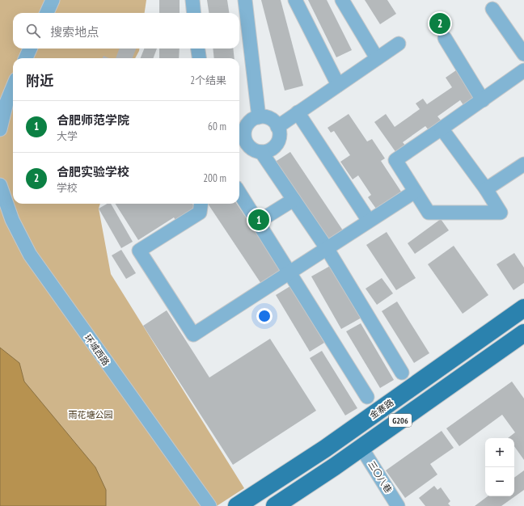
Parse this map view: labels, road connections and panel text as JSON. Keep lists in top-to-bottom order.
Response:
{
  "streets": {
    "main road": ["金寨路", "G206"],
    "street": ["环城西路", "三〇八巷"]
  },
  "crossings": [
    ["G206", "三〇八巷"]
  ],
  "parks": ["雨花塘公园"],
  "page": {
    "pins": ["2", "1"],
    "search": "搜索地点",
    "heading": ["附近", "2个结果"],
    "list": [
      {
        "mark": "1",
        "name": "合肥师范学院",
        "note": "大学",
        "value": "60 m"
      },
      {
        "mark": "2",
        "name": "合肥实验学校",
        "note": "学校",
        "value": "200 m"
      }
    ],
    "map_buttons": ["+", "−"]
  }
}
